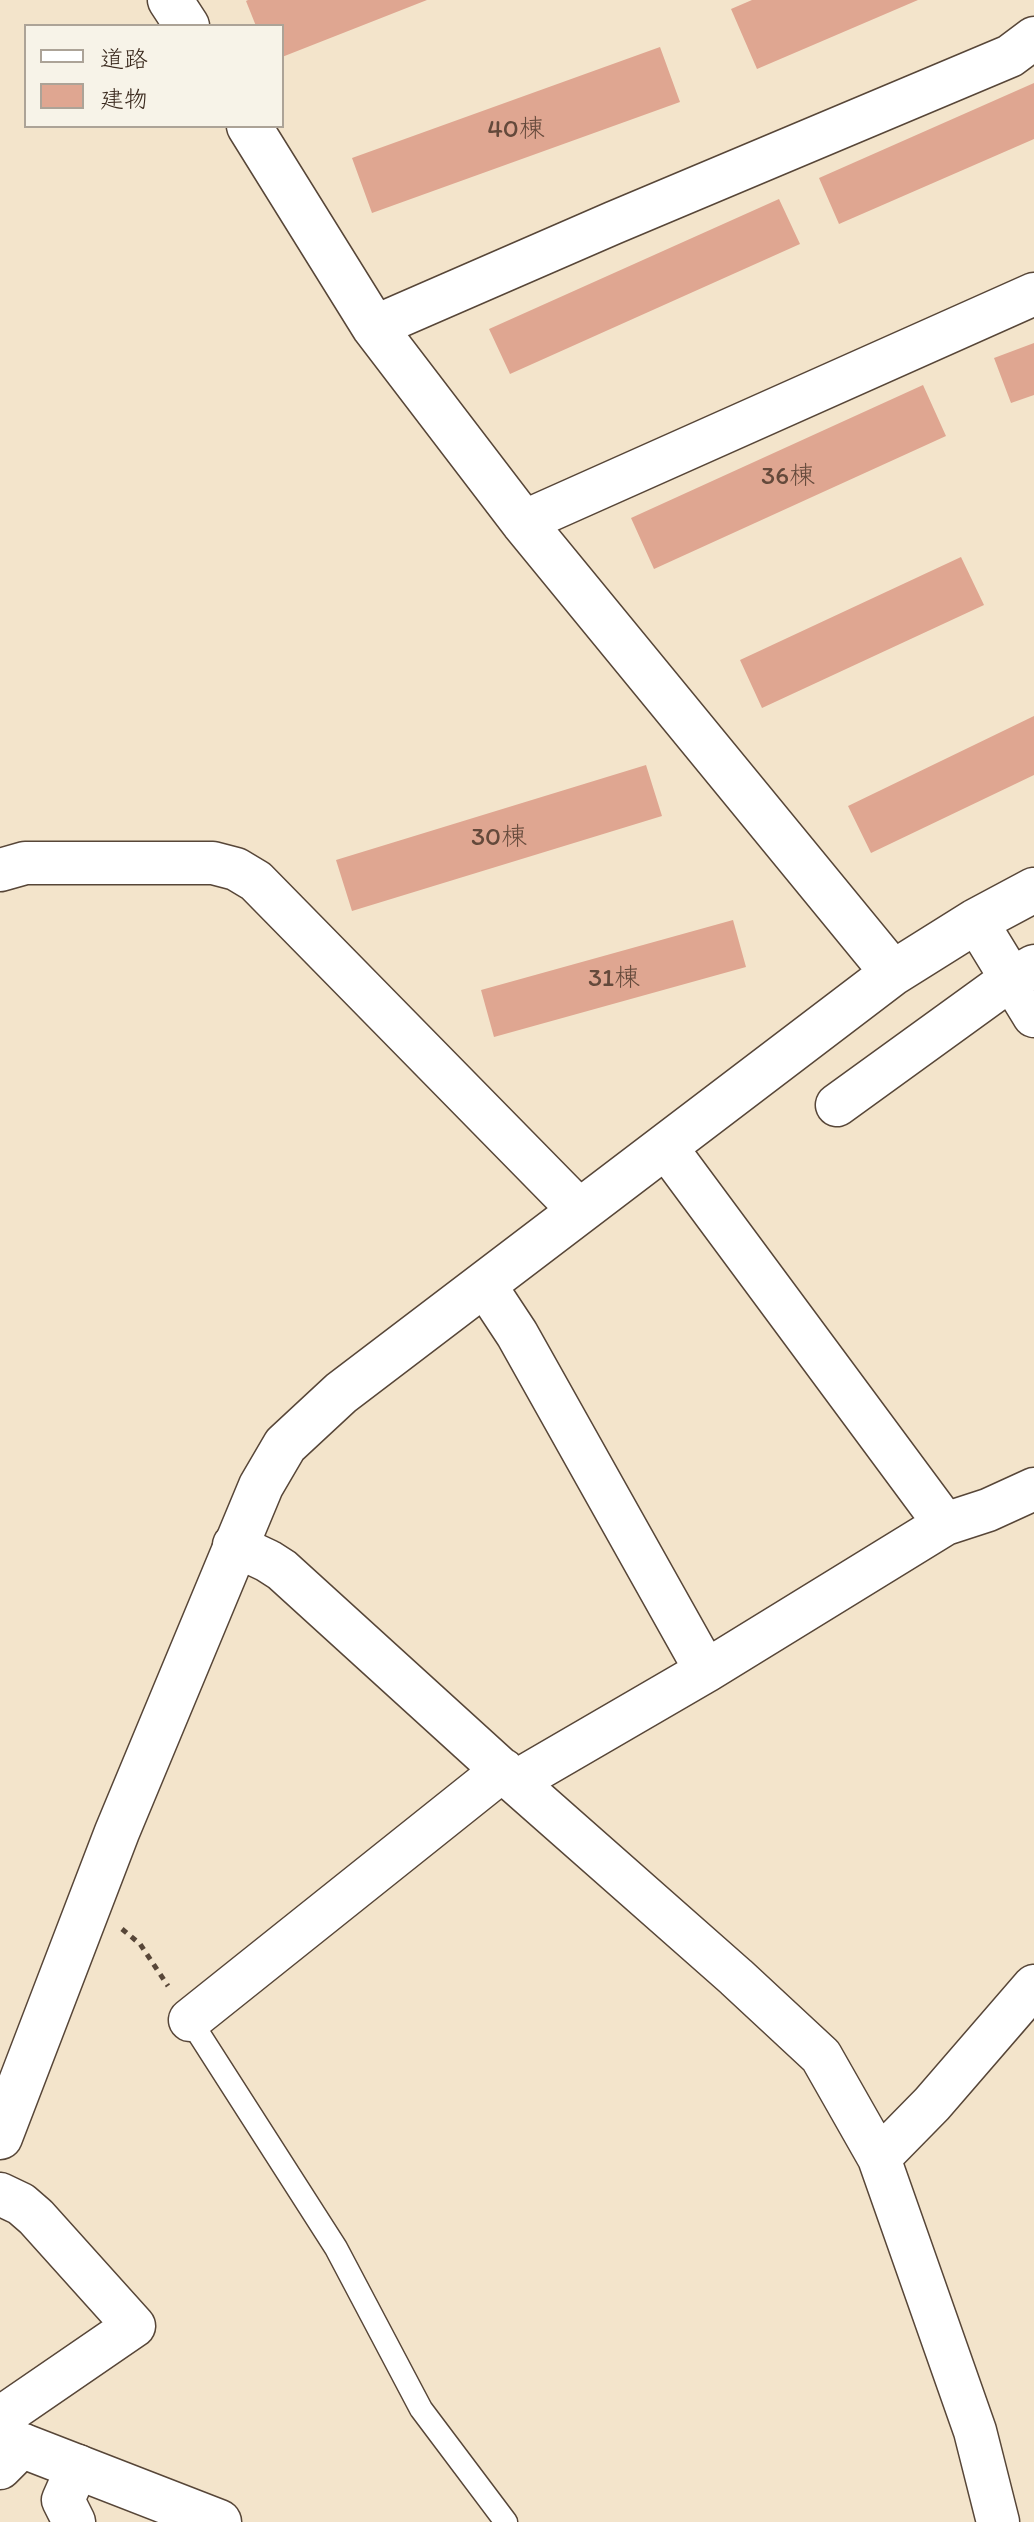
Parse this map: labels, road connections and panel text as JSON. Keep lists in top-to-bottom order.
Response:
{
  "house_numbers": [
    "40棟",
    "36棟",
    "30棟",
    "31棟"
  ],
  "legend": ["道路", "建物"]
}
